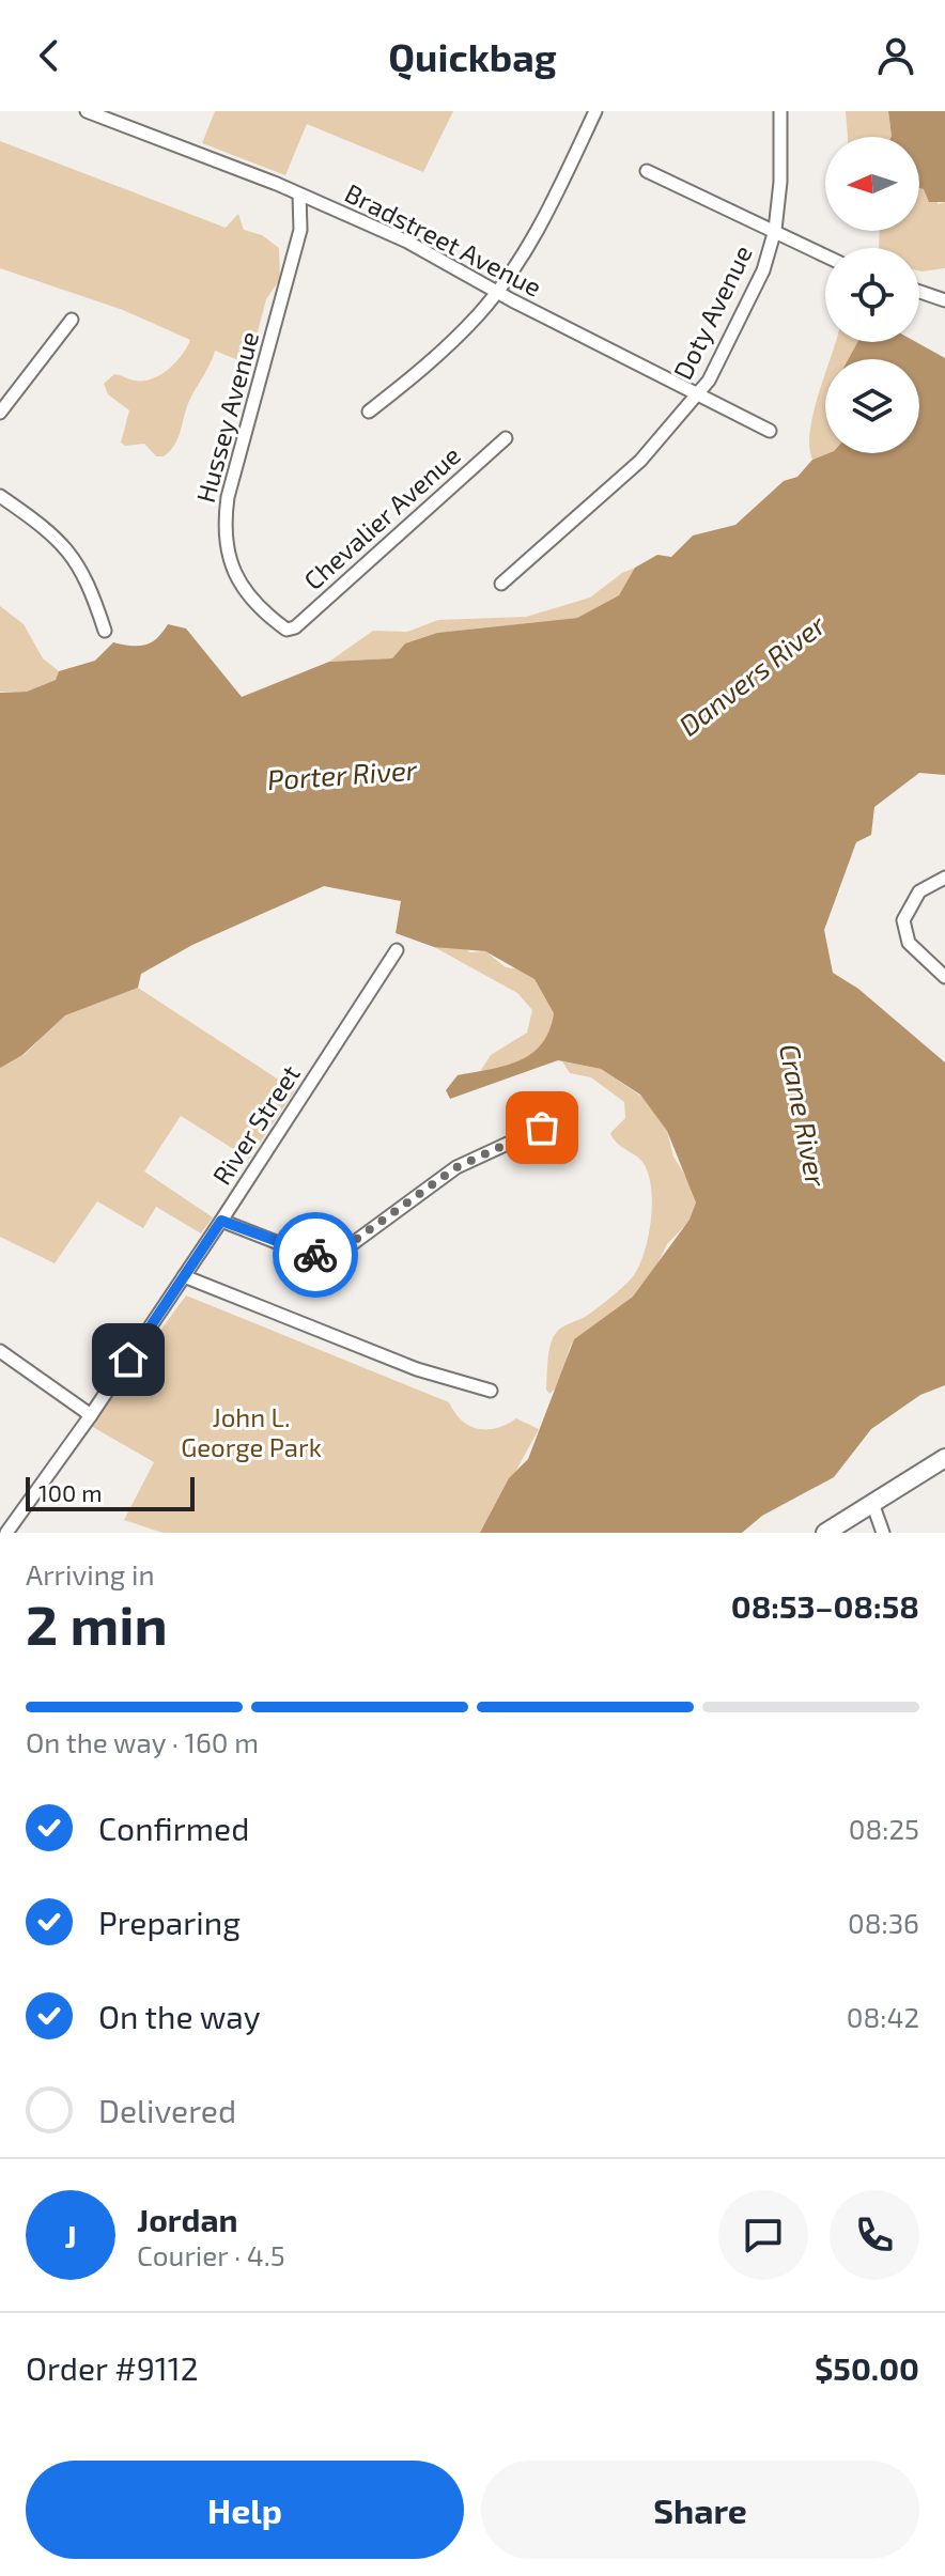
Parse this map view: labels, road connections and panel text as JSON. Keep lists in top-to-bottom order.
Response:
{
  "streets": {
    "street": [
      "Bradstreet Avenue",
      "Doty Avenue",
      "Hussey Avenue",
      "Chevalier Avenue",
      "River Street"
    ]
  },
  "crossings": [
    ["Bradstreet Avenue", "Doty Avenue"],
    ["Bradstreet Avenue", "Hussey Avenue"],
    ["Hussey Avenue", "Chevalier Avenue"]
  ],
  "water": ["Danvers River", "Porter River", "Crane River"],
  "parks": ["John L. George Park"],
  "scale_bar": "100 m",
  "north": "left",
  "page": {
    "header": "Quickbag",
    "scale": "100 m",
    "heading": ["2 min", "Arriving in", "08:53–08:58"],
    "panel": [
      "Jordan",
      "Courier · 4.5",
      "Order #9112",
      "$50.00"
    ],
    "bar": "On the way · 160 m",
    "list": [
      ["Confirmed", "08:25"],
      ["Preparing", "08:36"],
      ["On the way", "08:42"],
      "Delivered"
    ],
    "round": "J",
    "buttons": ["Help", "Share"]
  }
}
